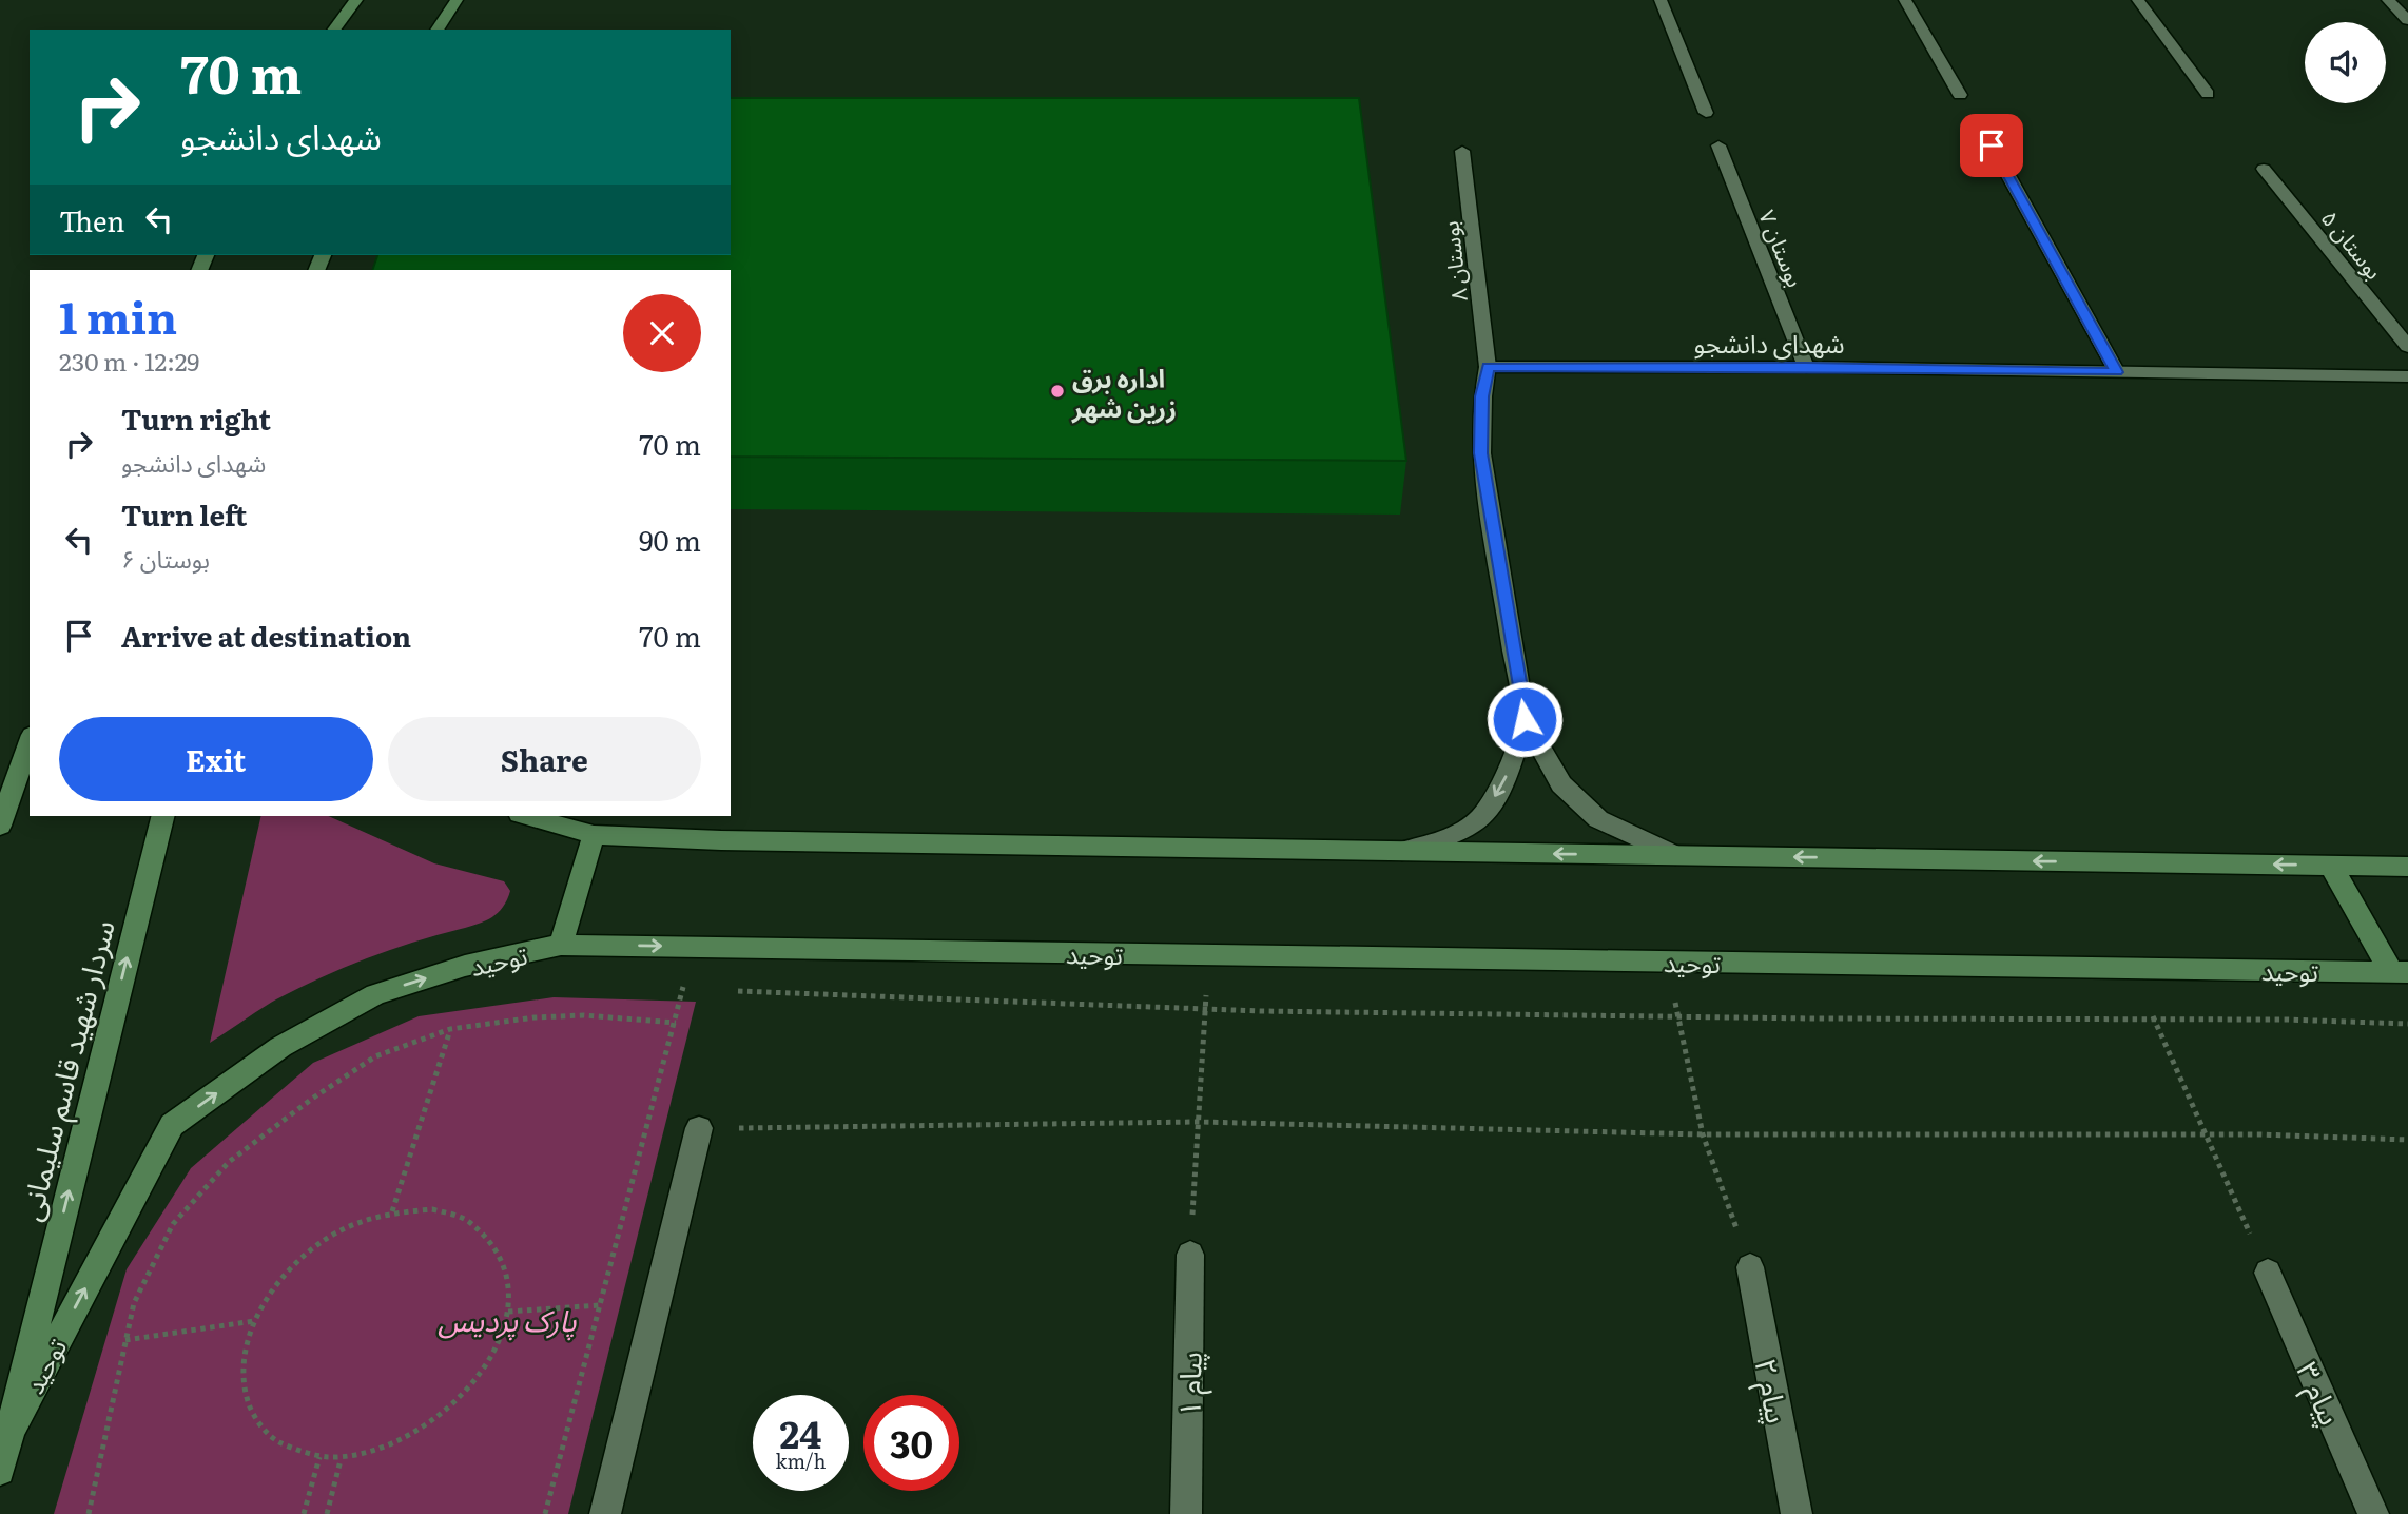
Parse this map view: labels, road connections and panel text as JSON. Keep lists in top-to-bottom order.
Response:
{
  "streets": {
    "main road": ["توحید", "سردار شهید قاسم سلیمانی"],
    "street": [
      "بوستان ۵",
      "بوستان ۷",
      "بوستان ۸",
      "شهدای دانشجو",
      "پیام ۱",
      "پیام ۲",
      "پیام ۳"
    ]
  },
  "crossings": [
    ["بوستان ۷", "شهدای دانشجو"],
    ["بوستان ۸", "شهدای دانشجو"],
    ["توحید", "سردار شهید قاسم سلیمانی"]
  ],
  "one_way": ["سردار شهید قاسم سلیمانی"],
  "parks": ["پارک پردیس"],
  "places": ["اداره برق زرین شهر"],
  "page": {
    "turn": ["70 m", "شهدای دانشجو"],
    "then": "Then",
    "heading": ["1 min", "230 m · 12:29"],
    "list": [
      {
        "name": "Turn right",
        "note": "شهدای دانشجو",
        "value": "70 m"
      },
      {
        "name": "Turn left",
        "note": "بوستان ۶",
        "value": "90 m"
      },
      {
        "name": "Arrive at destination",
        "value": "70 m"
      }
    ],
    "buttons": ["Exit", "Share"],
    "speed": "24 km/h",
    "limit": "30"
  }
}
